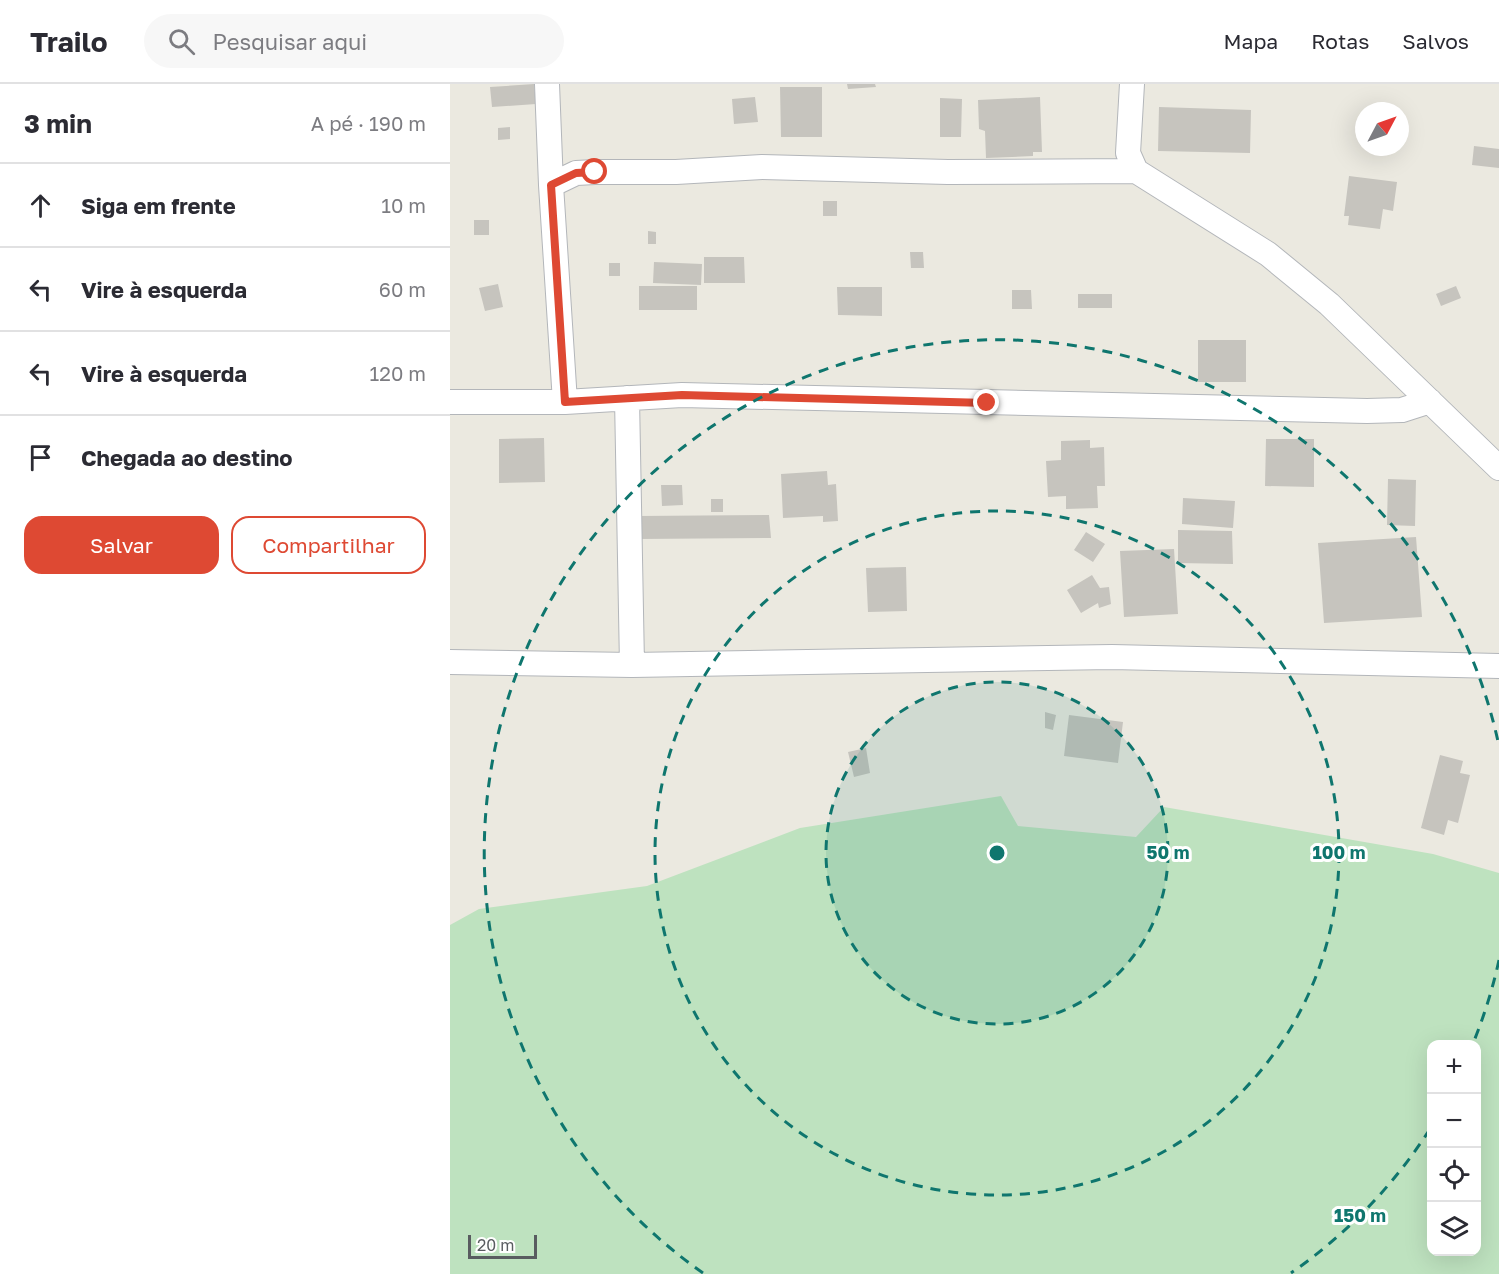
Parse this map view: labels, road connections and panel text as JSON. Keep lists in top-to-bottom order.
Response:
{
  "scale_bar": "20 m",
  "north": "top right",
  "page": {
    "header": "Trailo",
    "search": "Pesquisar aqui",
    "nav": ["Mapa", "Rotas", "Salvos"],
    "heading": ["3 min", "A pé · 190 m"],
    "list": [
      ["Siga em frente", "10 m"],
      ["Vire à esquerda", "60 m"],
      ["Vire à esquerda", "120 m"],
      "Chegada ao destino"
    ],
    "buttons": ["Salvar", "Compartilhar"],
    "map_buttons": ["+", "−"],
    "scale": "20 m"
  },
  "rings": ["50 m", "100 m", "150 m"]
}
